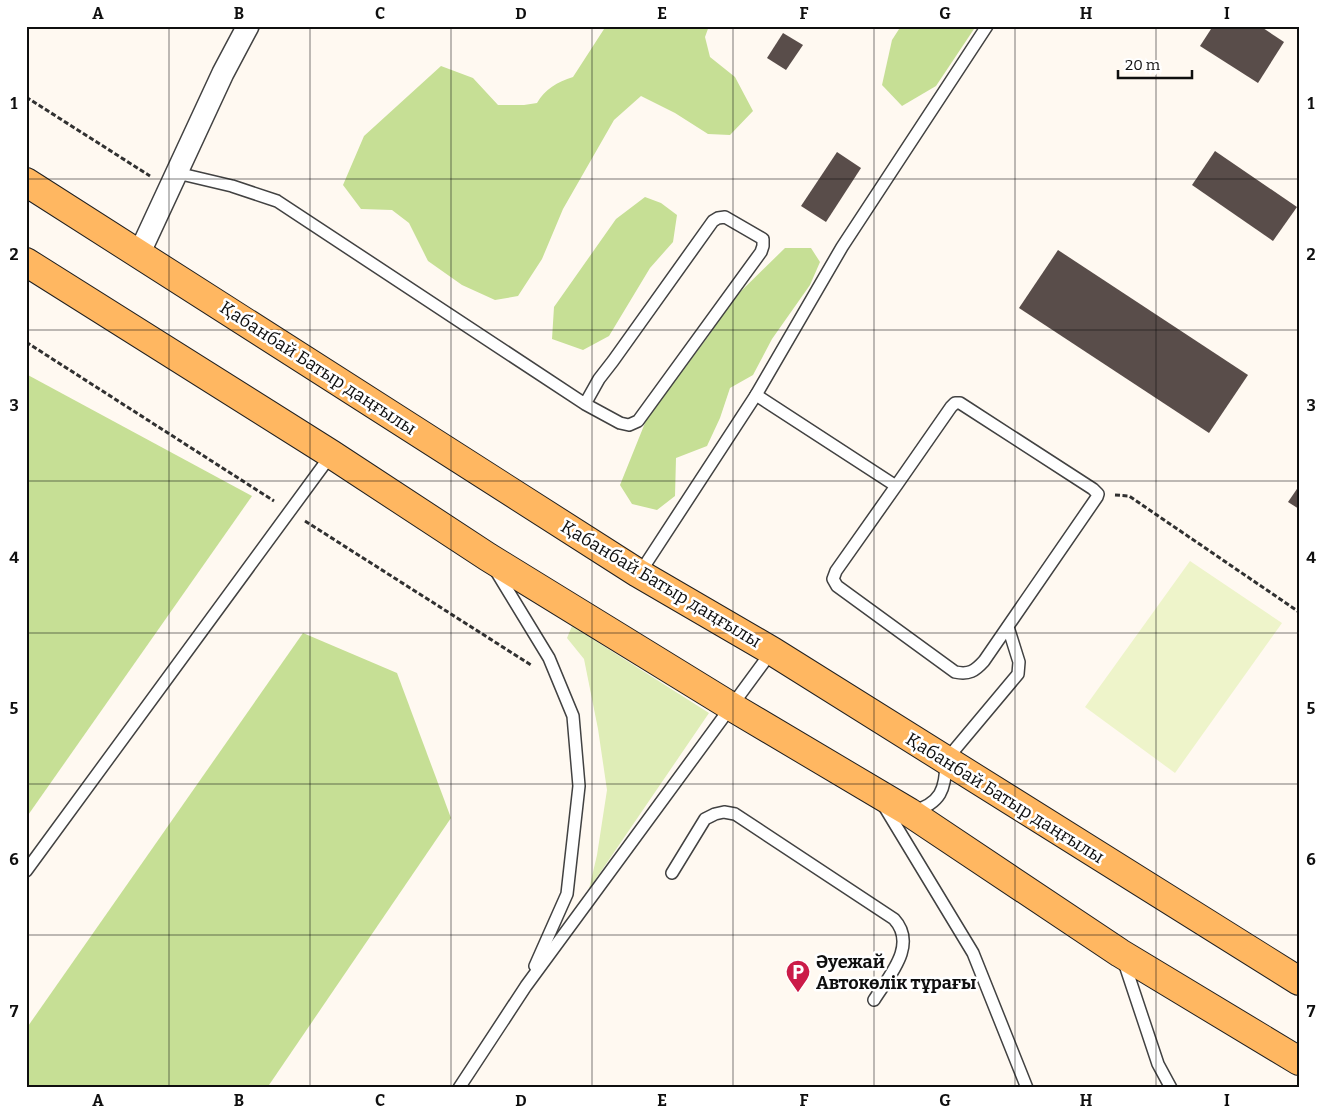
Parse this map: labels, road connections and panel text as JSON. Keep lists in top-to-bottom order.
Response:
{
  "streets": {
    "main road": ["Қабанбай Батыр даңғылы"]
  },
  "places": {
    "parking": ["Әуежай Автокөлік тұрағы"]
  },
  "scale_bar": "20 m",
  "grid": {
    "columns": [
      "A",
      "B",
      "C",
      "D",
      "E",
      "F",
      "G",
      "H",
      "I"
    ],
    "rows": [
      "1",
      "2",
      "3",
      "4",
      "5",
      "6",
      "7"
    ]
  }
}
